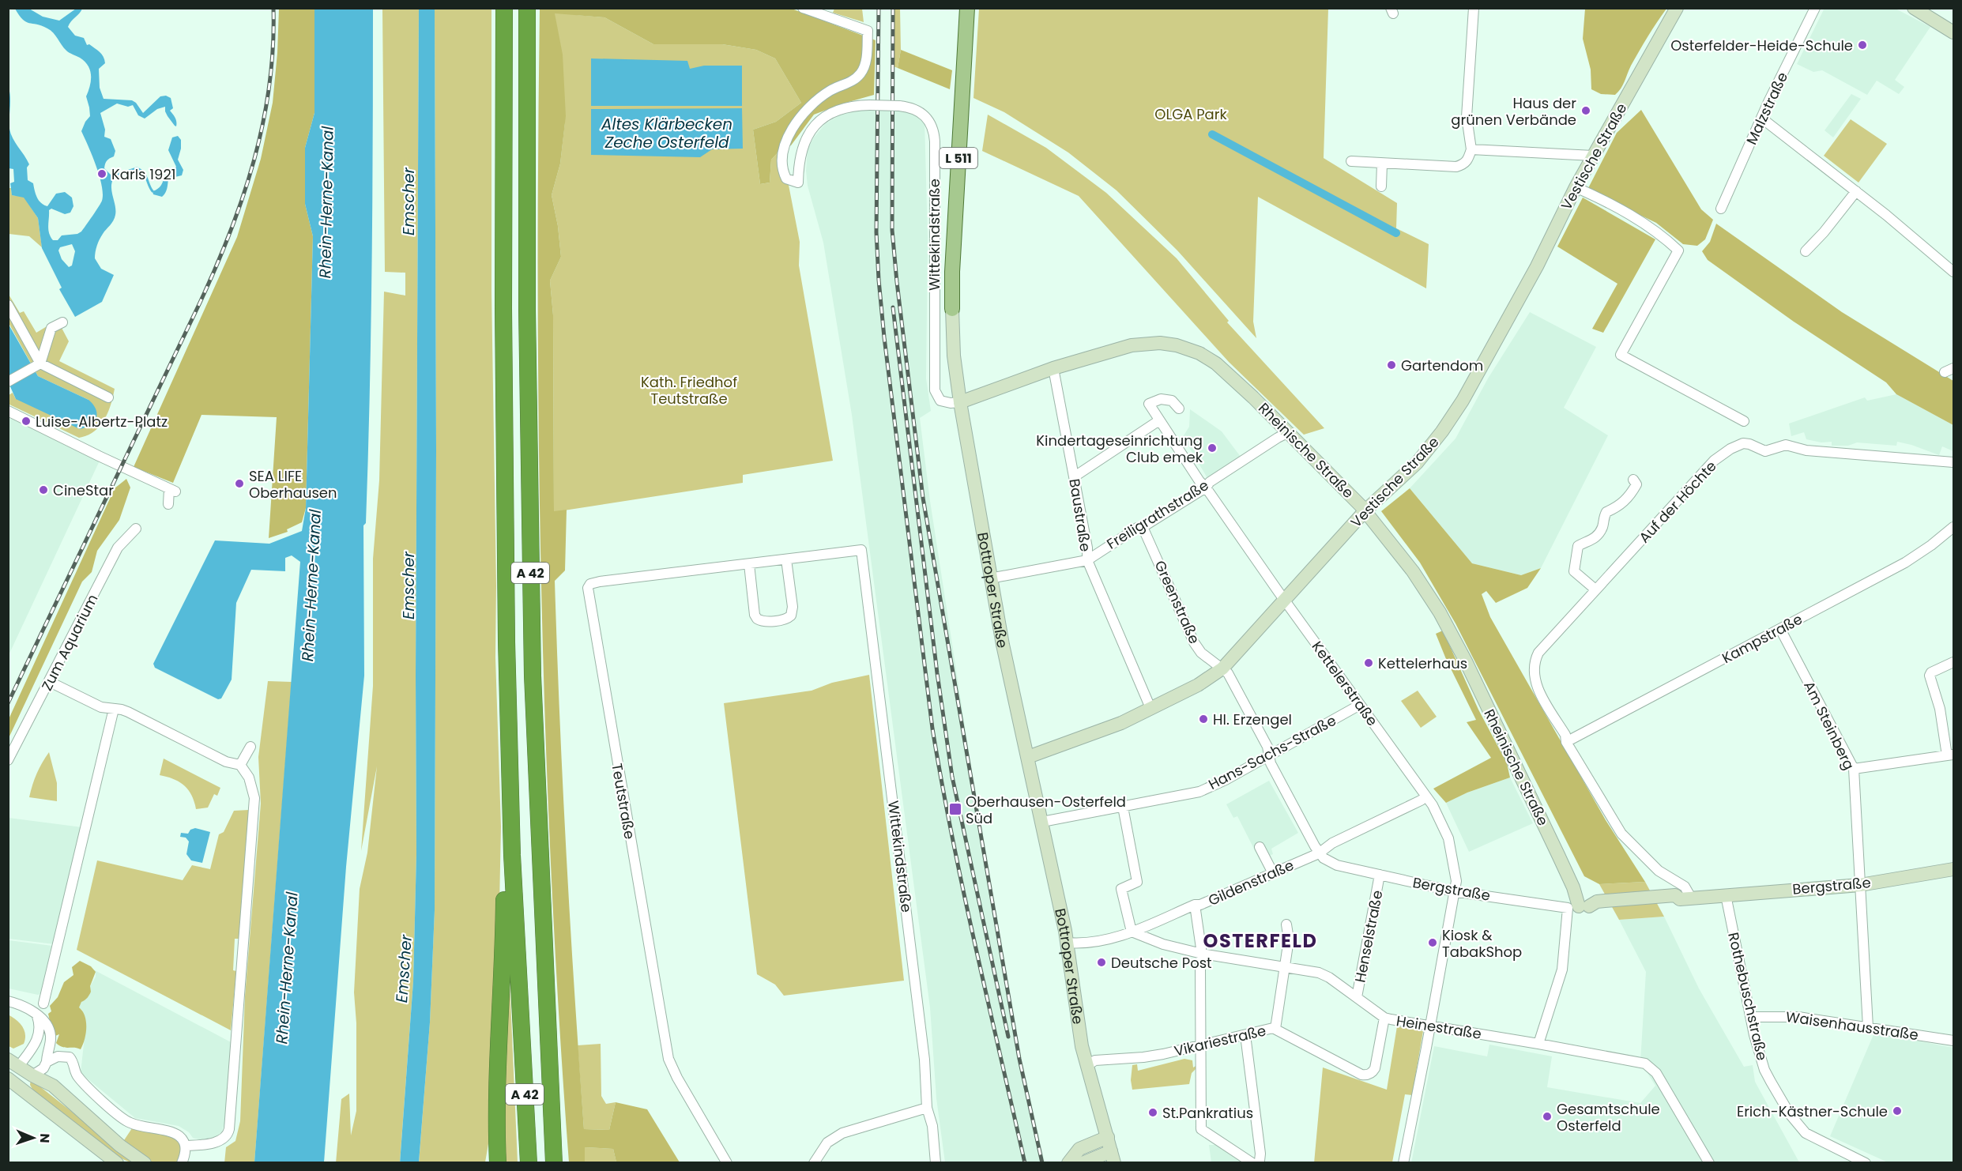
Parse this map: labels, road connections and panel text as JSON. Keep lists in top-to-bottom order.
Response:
{
  "streets": {
    "highway": ["A 42"],
    "main road": ["L 511", "Bottroper Straße"],
    "street": [
      "Malzstraße",
      "Vestische Straße",
      "Wittekindstraße",
      "Rheinische Straße",
      "Auf der Höchte",
      "Freiligrathstraße",
      "Baustraße",
      "Greenstraße",
      "Kampstraße",
      "Zum Aquarium",
      "Kettelerstraße",
      "Am Steinberg",
      "Hans-Sachs-Straße",
      "Teutstraße",
      "Gildenstraße",
      "Bergstraße",
      "Henselstraße",
      "Rothebuschstraße",
      "Waisenhausstraße",
      "Heinestraße",
      "Vikariestraße"
    ]
  },
  "crossings": [
    ["Vestische Straße", "Rheinische Straße"],
    ["Vestische Straße", "Baustraße"],
    ["Vestische Straße", "Bottroper Straße"],
    ["Vestische Straße", "Greenstraße"],
    ["Vestische Straße", "Kettelerstraße"],
    ["Wittekindstraße", "Rheinische Straße"],
    ["Wittekindstraße", "Bottroper Straße"],
    ["Wittekindstraße", "Teutstraße"],
    ["Rheinische Straße", "Freiligrathstraße"],
    ["Rheinische Straße", "Baustraße"],
    ["Rheinische Straße", "Bottroper Straße"],
    ["Rheinische Straße", "Bergstraße"],
    ["Auf der Höchte", "Kampstraße"],
    ["Auf der Höchte", "Bergstraße"],
    ["Freiligrathstraße", "Baustraße"],
    ["Freiligrathstraße", "Bottroper Straße"],
    ["Freiligrathstraße", "Greenstraße"],
    ["Freiligrathstraße", "Kettelerstraße"],
    ["Bottroper Straße", "Hans-Sachs-Straße"],
    ["Bottroper Straße", "Gildenstraße"],
    ["Bottroper Straße", "Vikariestraße"],
    ["Greenstraße", "Hans-Sachs-Straße"],
    ["Greenstraße", "Gildenstraße"],
    ["Greenstraße", "Bergstraße"],
    ["Kampstraße", "Am Steinberg"],
    ["Kettelerstraße", "Hans-Sachs-Straße"],
    ["Kettelerstraße", "Gildenstraße"],
    ["Kettelerstraße", "Bergstraße"],
    ["Kettelerstraße", "Heinestraße"],
    ["Am Steinberg", "Bergstraße"],
    ["Am Steinberg", "Waisenhausstraße"],
    ["Gildenstraße", "Bergstraße"],
    ["Gildenstraße", "Heinestraße"],
    ["Bergstraße", "Henselstraße"],
    ["Bergstraße", "Rothebuschstraße"],
    ["Henselstraße", "Heinestraße"],
    ["Rothebuschstraße", "Waisenhausstraße"],
    ["Heinestraße", "Vikariestraße"]
  ],
  "districts": ["OSTERFELD"],
  "water": ["Altes Klärbecken Zeche Osterfeld", "Emscher", "Rhein-Herne-Kanal"],
  "parks": ["OLGA Park", "Kath. Friedhof Teutstraße"],
  "places": {
    "other": [
      "Osterfelder-Heide-Schule",
      "Haus der grünen Verbände",
      "Karls 1921",
      "Gartendom",
      "Luise-Albertz-Platz",
      "Kindertageseinrichtung Club emek",
      "SEA LIFE Oberhausen",
      "CineStar",
      "Kettelerhaus",
      "Hl. Erzengel",
      "Kiosk & TabakShop",
      "Deutsche Post",
      "Erich-Kästner-Schule",
      "St.Pankratius",
      "Gesamtschule Osterfeld"
    ],
    "transit": ["Oberhausen-Osterfeld Süd"]
  },
  "north": "right"
}
